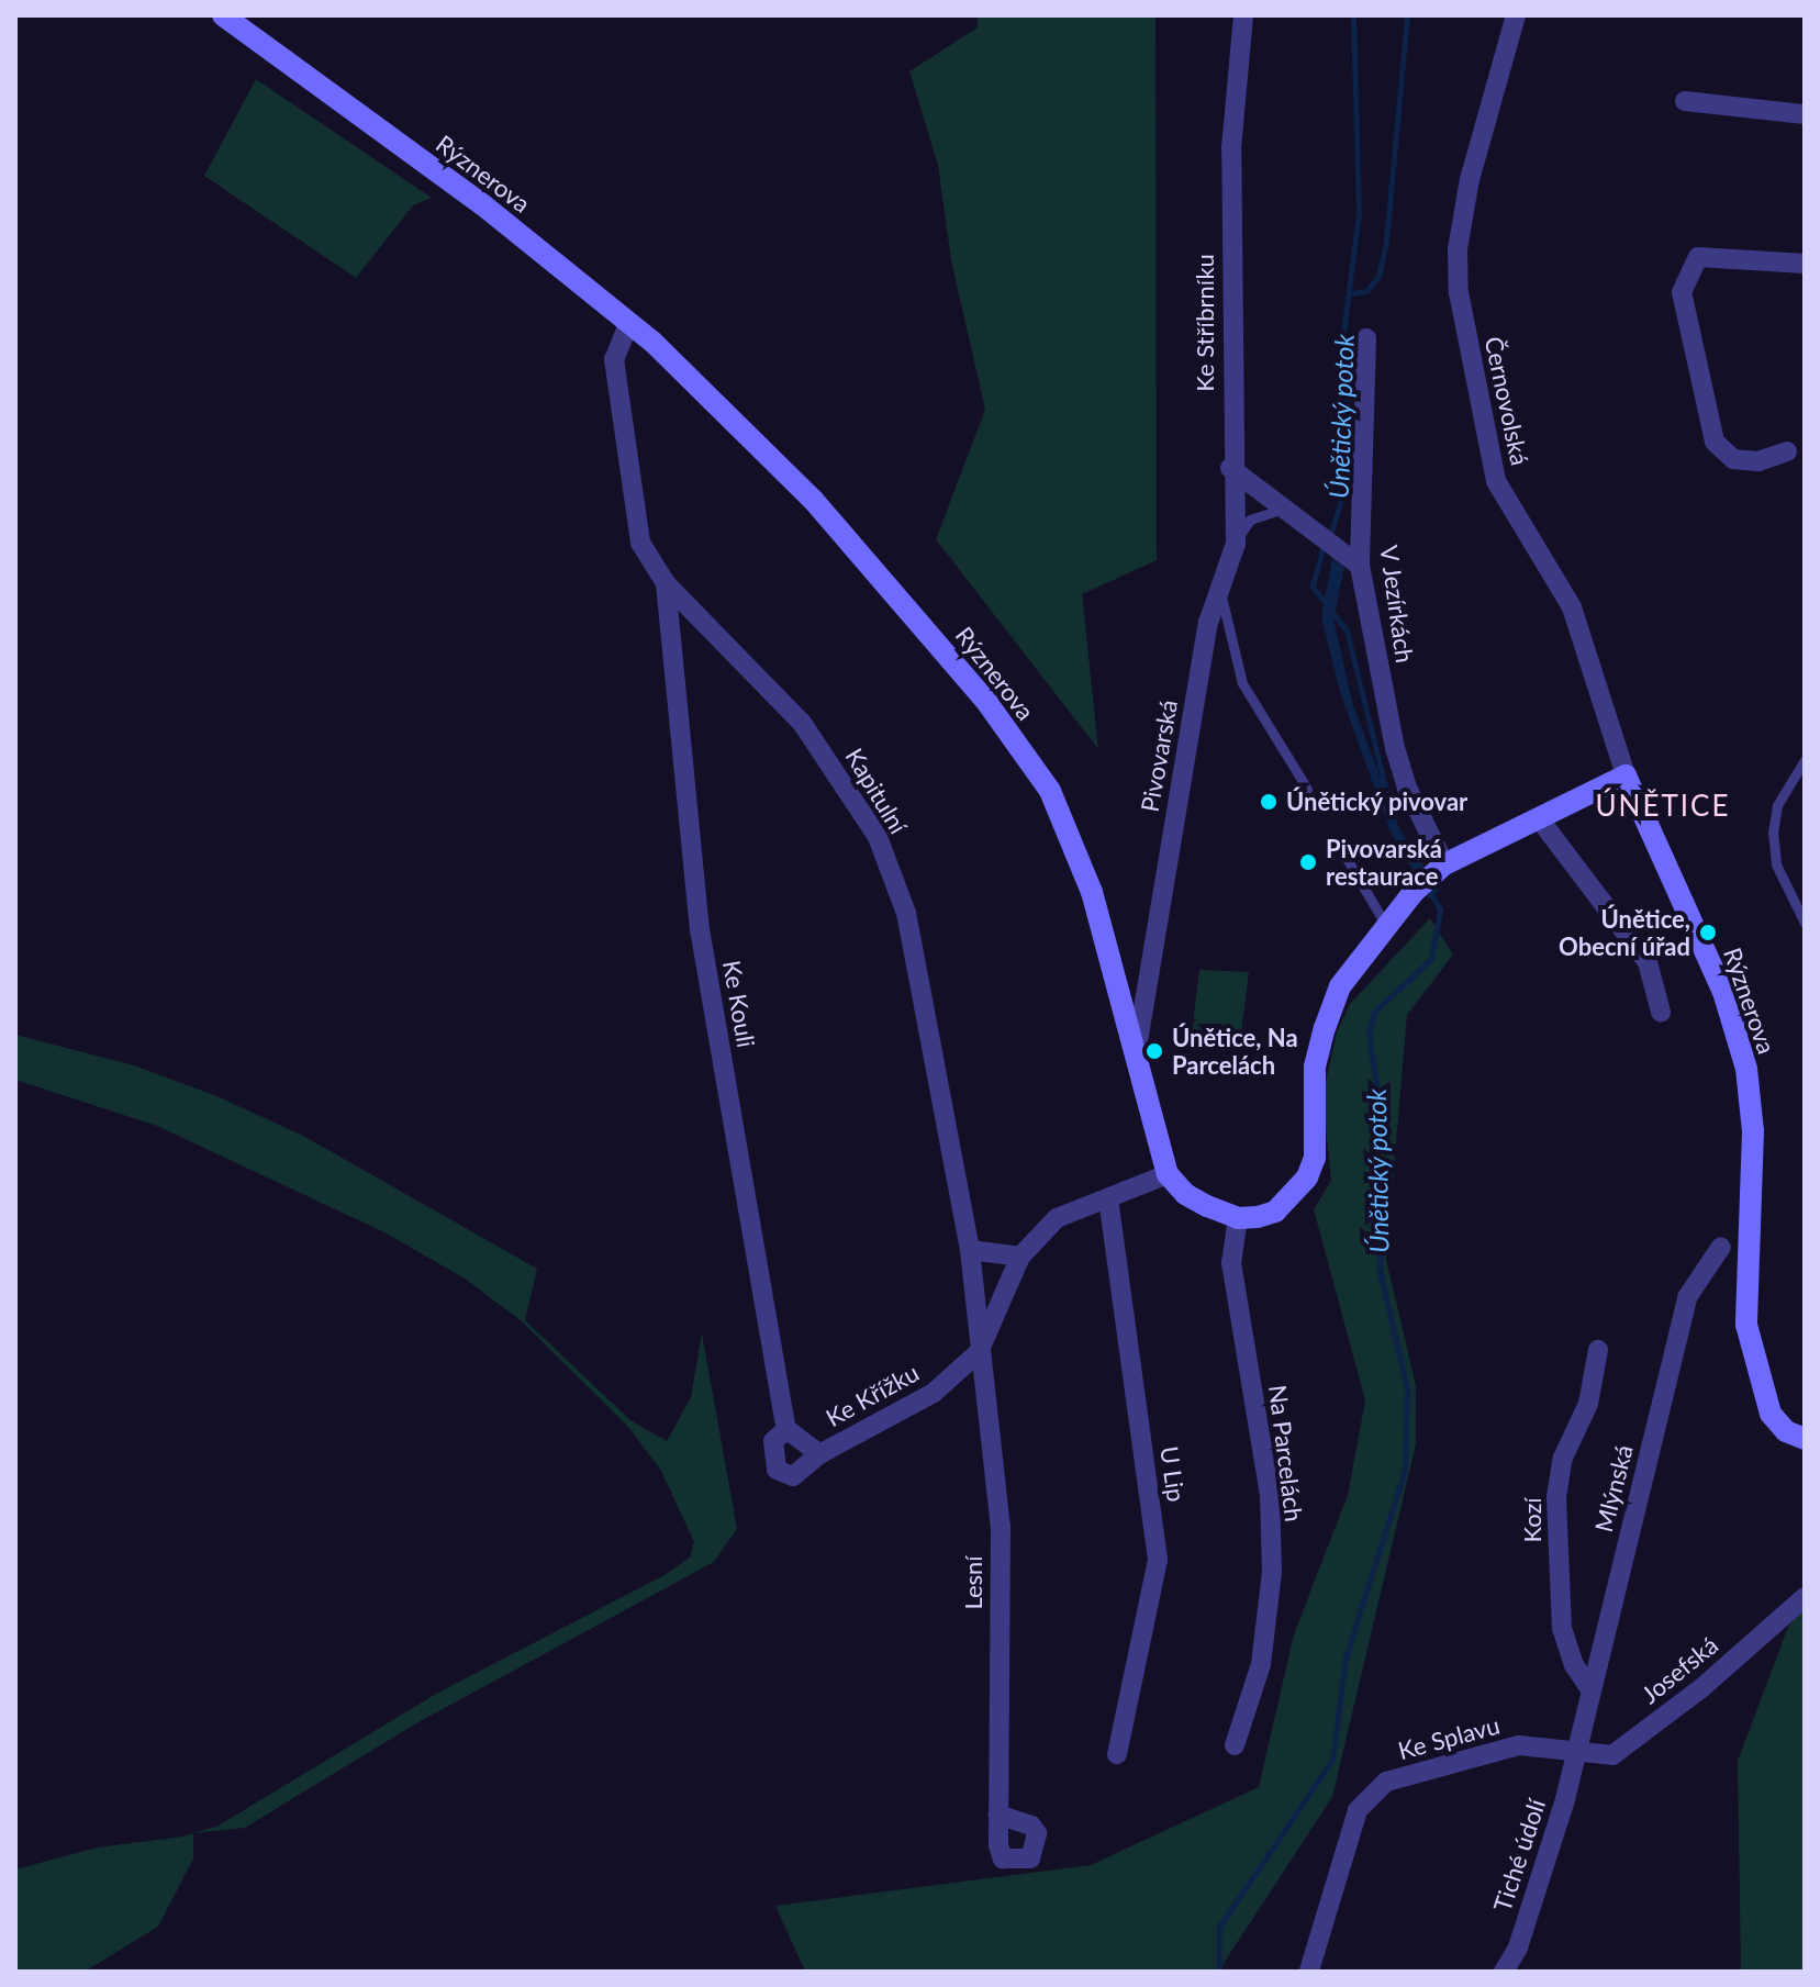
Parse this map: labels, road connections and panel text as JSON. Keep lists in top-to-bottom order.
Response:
{
  "streets": {
    "street": [
      "Rýznerova",
      "Ke Stříbrníku",
      "Černovolská",
      "V Jezírkách",
      "Pivovarská",
      "Kapitulní",
      "Ke Kouli",
      "Ke Křížku",
      "Na Parcelách",
      "U Lip",
      "Mlýnská",
      "Kozí",
      "Lesní",
      "Josefská",
      "Ke Splavu",
      "Tiché údolí"
    ]
  },
  "crossings": [
    ["Rýznerova", "Černovolská"],
    ["Rýznerova", "Pivovarská"],
    ["Rýznerova", "Kapitulní"],
    ["Rýznerova", "Ke Křížku"],
    ["Ke Stříbrníku", "Pivovarská"],
    ["Kapitulní", "Ke Kouli"],
    ["Kapitulní", "Ke Křížku"],
    ["Kapitulní", "Lesní"],
    ["Ke Kouli", "Ke Křížku"],
    ["Ke Křížku", "U Lip"],
    ["Ke Křížku", "Lesní"],
    ["Mlýnská", "Kozí"],
    ["Mlýnská", "Josefská"],
    ["Mlýnská", "Ke Splavu"],
    ["Mlýnská", "Tiché údolí"],
    ["Josefská", "Ke Splavu"],
    ["Josefská", "Tiché údolí"],
    ["Ke Splavu", "Tiché údolí"]
  ],
  "districts": ["ÚNĚTICE"],
  "water": ["Únětický potok"],
  "places": [
    "Únětický pivovar",
    "Pivovarská restaurace",
    "Únětice, Obecní úřad",
    "Únětice, Na Parcelách"
  ]
}
